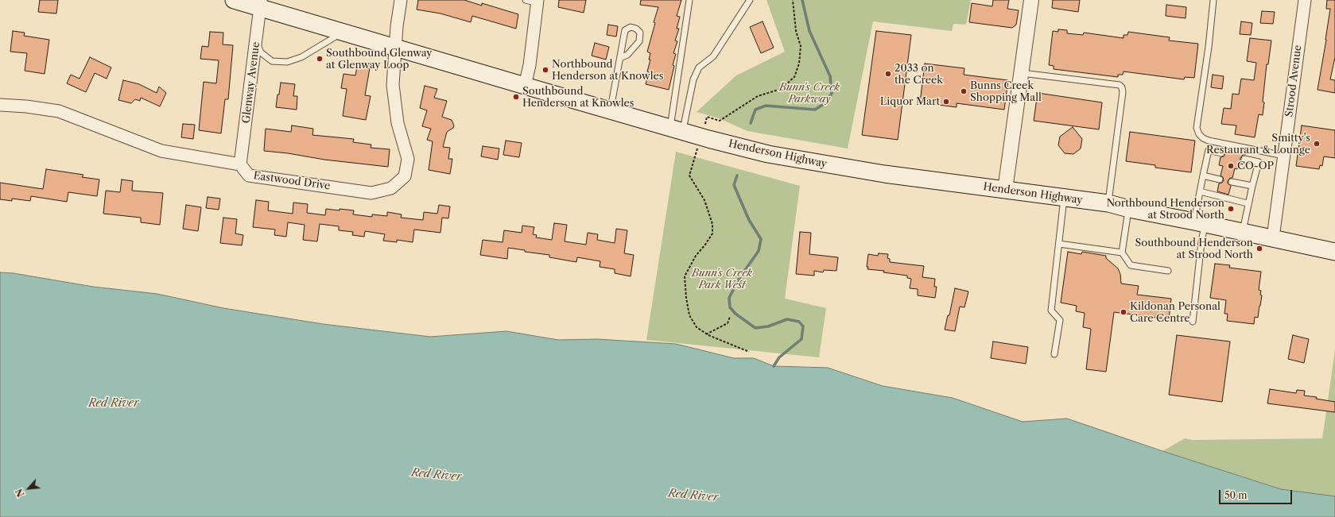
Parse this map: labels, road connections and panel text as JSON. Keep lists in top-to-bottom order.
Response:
{
  "streets": {
    "main road": ["Henderson Highway"],
    "street": ["Strood Avenue", "Glenway Avenue", "Eastwood Drive"]
  },
  "crossings": [
    ["Strood Avenue", "Henderson Highway"],
    ["Glenway Avenue", "Henderson Highway"],
    ["Glenway Avenue", "Eastwood Drive"],
    ["Henderson Highway", "Eastwood Drive"]
  ],
  "water": ["Red River"],
  "parks": ["Bunn's Creek Parkway", "Bunn's Creek Park West"],
  "places": [
    "Southbound Glenway at Glenway Loop",
    "Northbound Henderson at Knowles",
    "2033 on the Creek",
    "Bunns Creek Shopping Mall",
    "Southbound Henderson at Knowles",
    "Liquor Mart",
    "Smitty's Restaurant & Lounge",
    "CO-OP",
    "Northbound Henderson at Strood North",
    "Southbound Henderson at Strood North",
    "Kildonan Personal Care Centre"
  ],
  "scale_bar": "50 m",
  "north": "bottom left"
}
